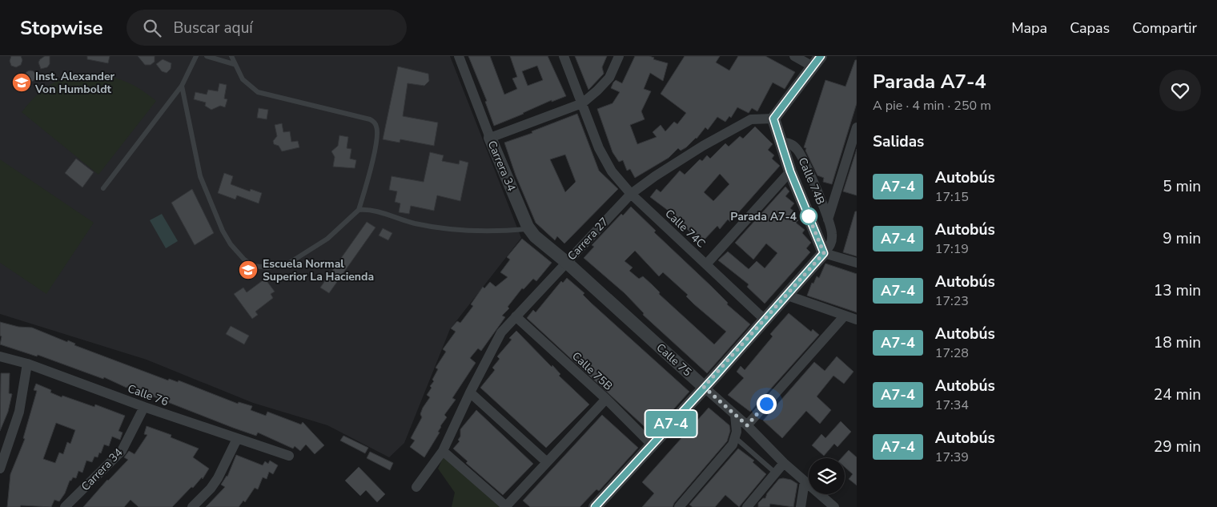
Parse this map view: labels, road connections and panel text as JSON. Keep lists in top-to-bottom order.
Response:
{
  "streets": {
    "street": [
      "Carrera 34",
      "Calle 74B",
      "Calle 74C",
      "Carrera 27",
      "Calle 75",
      "Calle 75B",
      "Calle 76"
    ]
  },
  "crossings": [
    ["Carrera 34", "Carrera 27"],
    ["Carrera 34", "Calle 75"],
    ["Carrera 34", "Calle 76"],
    ["Calle 74B", "Carrera 27"],
    ["Calle 74C", "Carrera 27"],
    ["Carrera 27", "Calle 75"],
    ["Carrera 27", "Calle 75B"]
  ],
  "places": {
    "school or university": ["Inst. Alexander Von Humboldt", "Escuela Normal Superior La Hacienda"],
    "other": ["Parada A7-4"]
  },
  "lines": ["bus line A7-4"],
  "page": {
    "header": "Stopwise",
    "search": "Buscar aquí",
    "nav": ["Mapa", "Capas", "Compartir"],
    "on_map": "A7-4",
    "heading": [
      ["Parada A7-4", "A pie · 4 min · 250 m"],
      "Salidas"
    ],
    "list": [
      {
        "mark": "A7-4",
        "name": "Autobús",
        "note": "17:15",
        "value": "5 min"
      },
      {
        "mark": "A7-4",
        "name": "Autobús",
        "note": "17:19",
        "value": "9 min"
      },
      {
        "mark": "A7-4",
        "name": "Autobús",
        "note": "17:23",
        "value": "13 min"
      },
      {
        "mark": "A7-4",
        "name": "Autobús",
        "note": "17:28",
        "value": "18 min"
      },
      {
        "mark": "A7-4",
        "name": "Autobús",
        "note": "17:34",
        "value": "24 min"
      },
      {
        "mark": "A7-4",
        "name": "Autobús",
        "note": "17:39",
        "value": "29 min"
      }
    ]
  }
}
